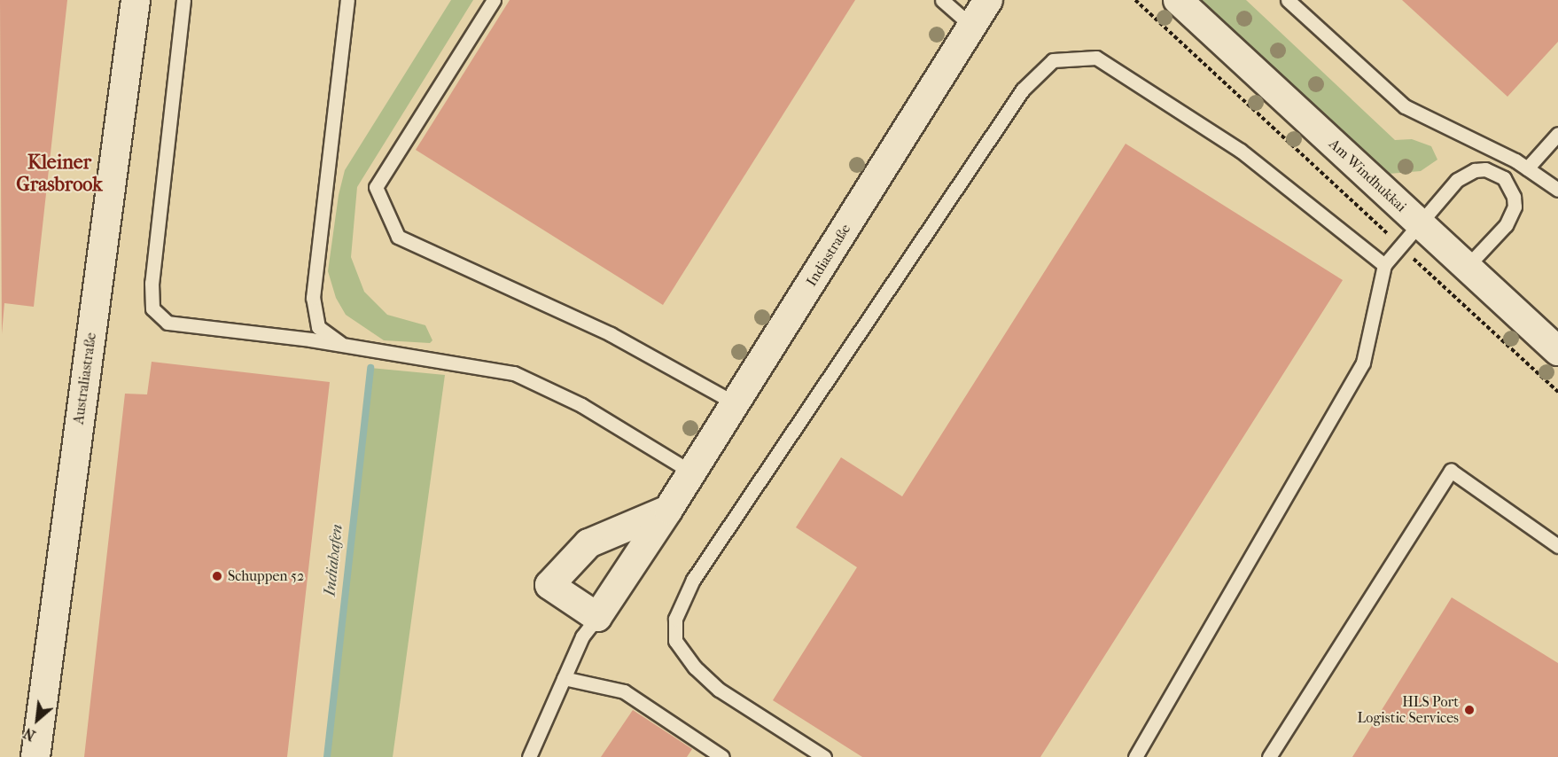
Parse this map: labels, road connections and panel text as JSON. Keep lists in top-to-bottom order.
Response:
{
  "streets": {
    "street": ["Am Windhukkai", "Indiastraße", "Australiastraße"]
  },
  "districts": ["Kleiner Grasbrook"],
  "water": ["Indiahafen"],
  "places": ["Schuppen 52", "HLS Port Logistic Services"],
  "north": "bottom left"
}
